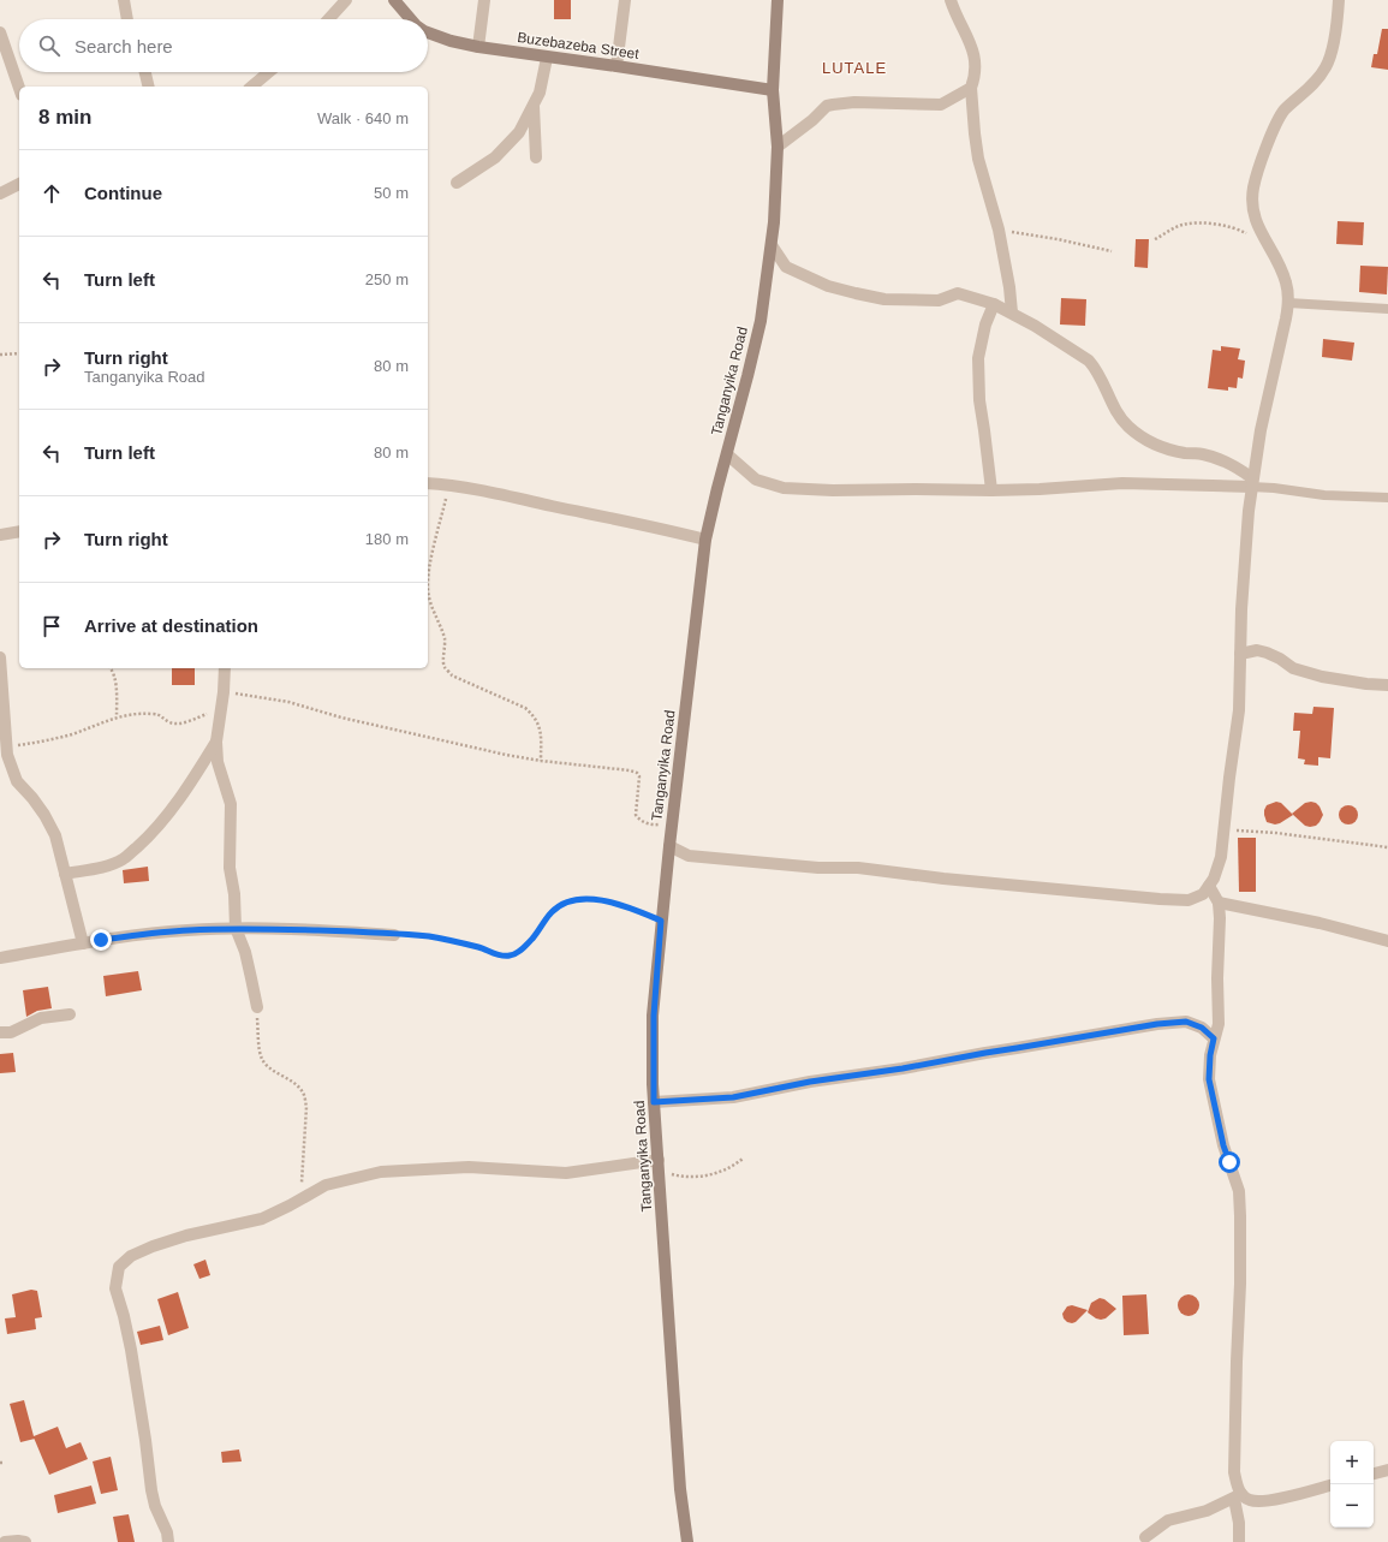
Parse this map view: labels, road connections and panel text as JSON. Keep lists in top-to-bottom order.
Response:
{
  "streets": {
    "street": ["Buzebazeba Street", "Tanganyika Road"]
  },
  "crossings": [
    ["Buzebazeba Street", "Tanganyika Road"]
  ],
  "districts": ["LUTALE"],
  "page": {
    "search": "Search here",
    "heading": ["8 min", "Walk · 640 m"],
    "list": [
      ["Continue", "50 m"],
      ["Turn left", "250 m"],
      ["Turn right", "Tanganyika Road", "80 m"],
      ["Turn left", "80 m"],
      ["Turn right", "180 m"],
      "Arrive at destination"
    ],
    "map_buttons": ["+", "−"]
  }
}
